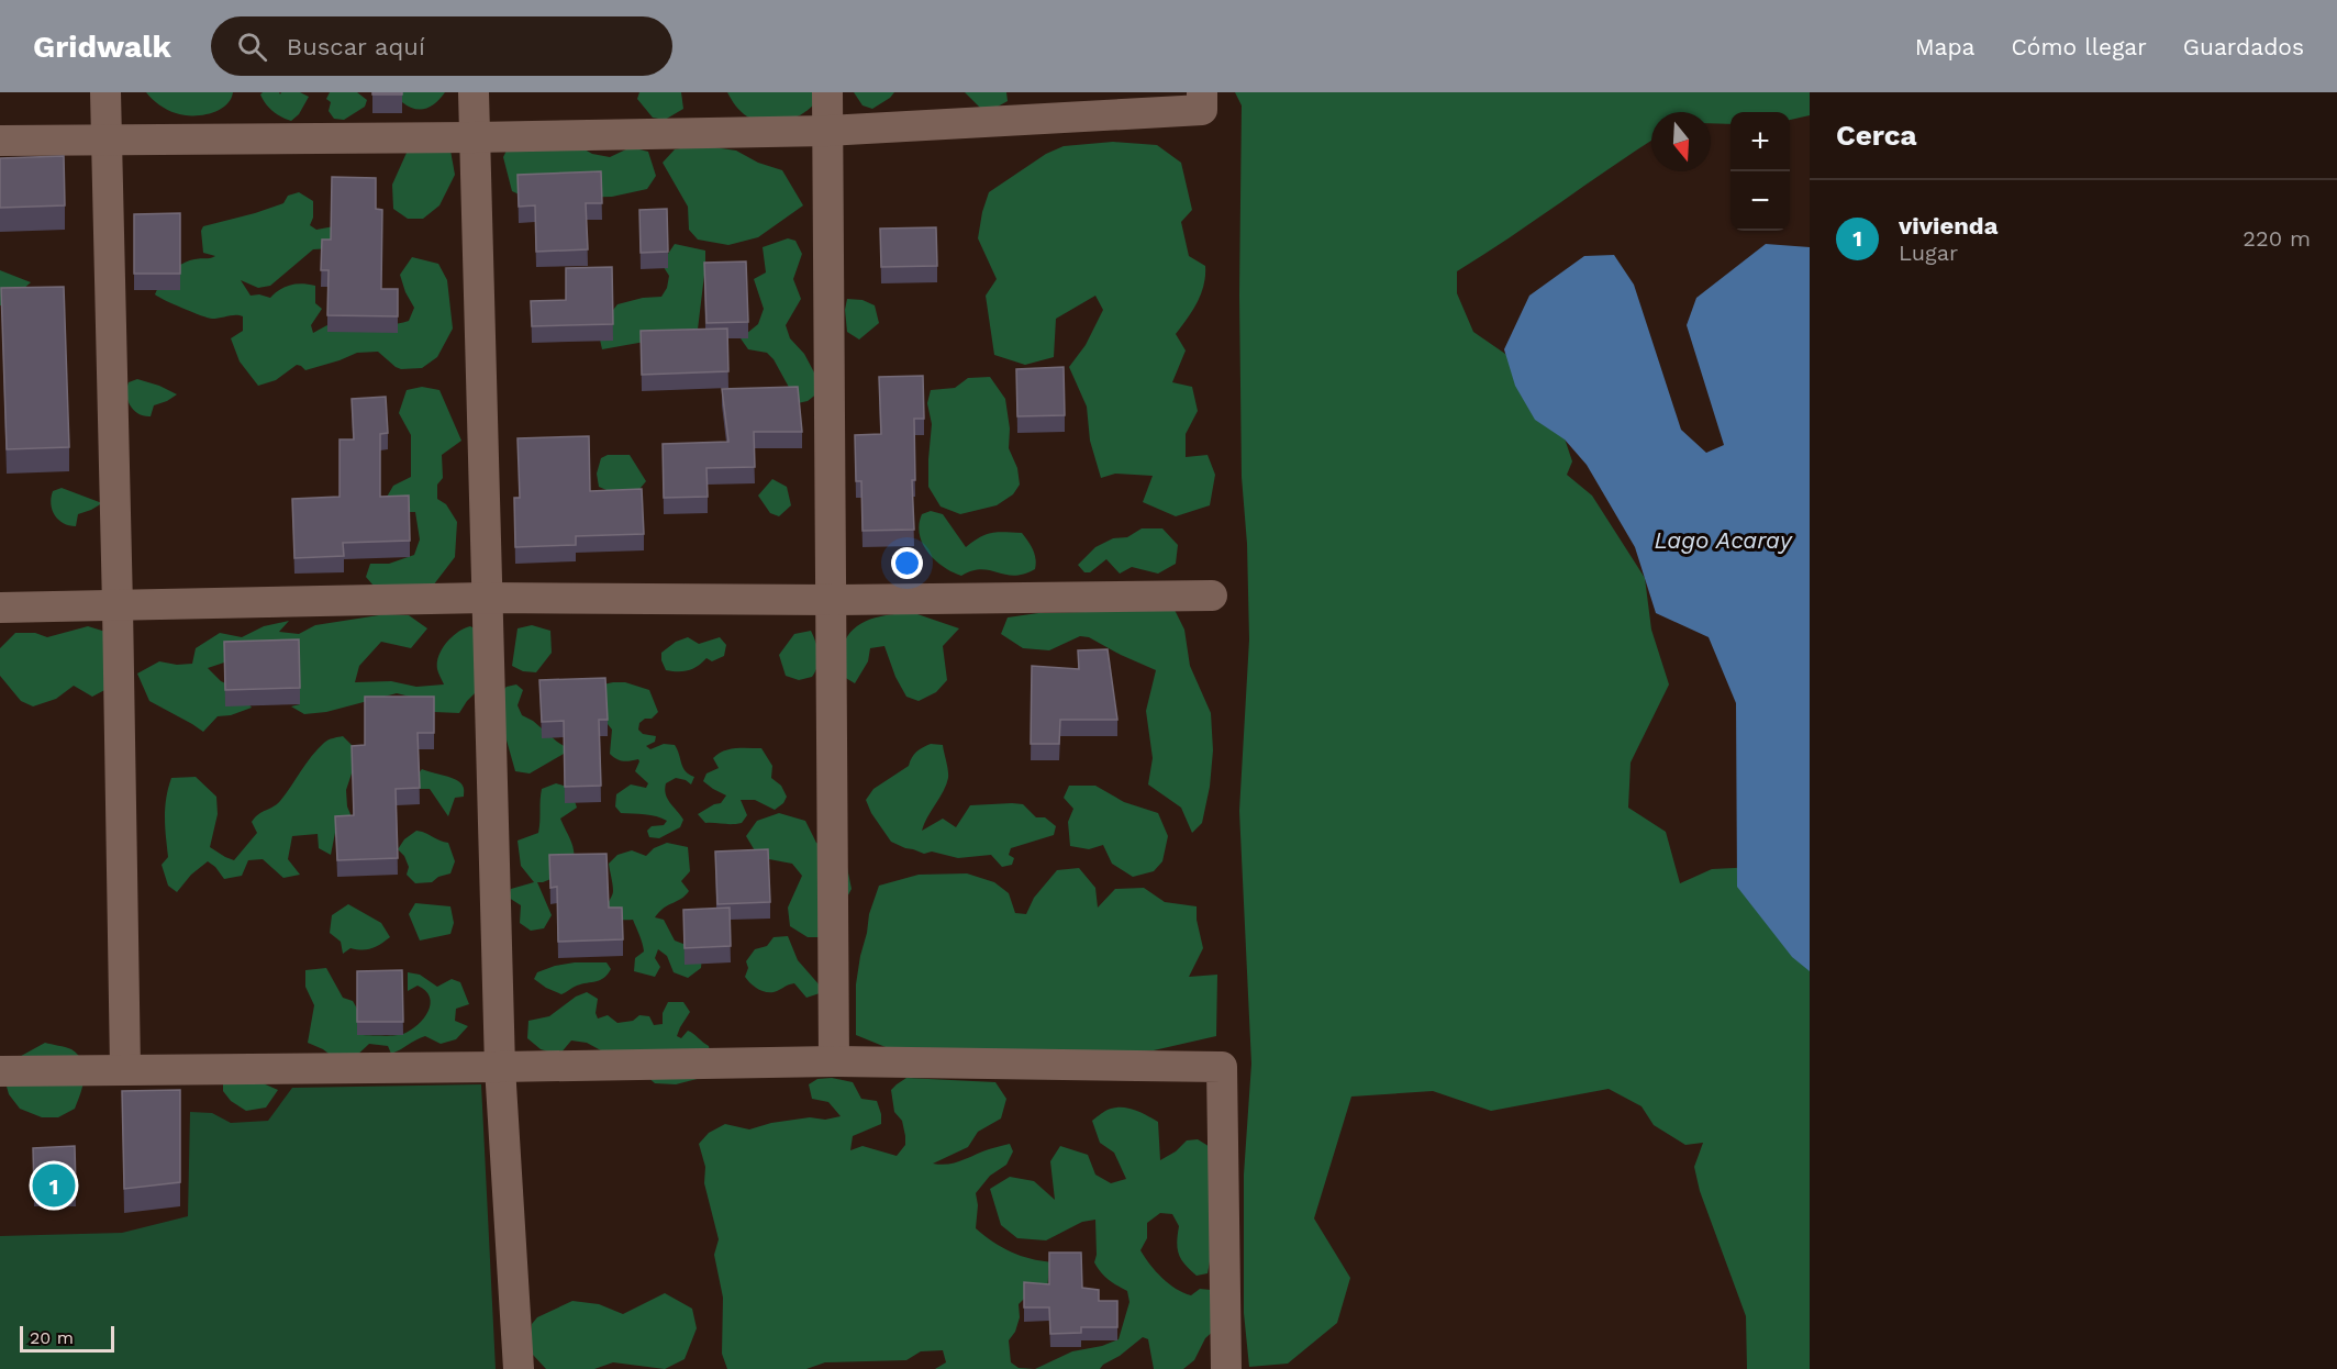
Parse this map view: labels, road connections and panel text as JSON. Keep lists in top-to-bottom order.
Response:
{
  "water": ["Lago Acaray"],
  "scale_bar": "20 m",
  "north": "bottom",
  "page": {
    "header": "Gridwalk",
    "search": "Buscar aquí",
    "nav": ["Mapa", "Cómo llegar", "Guardados"],
    "heading": "Cerca",
    "map_buttons": ["+", "−"],
    "list": [
      {
        "mark": "1",
        "name": "vivienda",
        "note": "Lugar",
        "value": "220 m"
      }
    ],
    "pins": "1",
    "scale": "20 m"
  }
}
